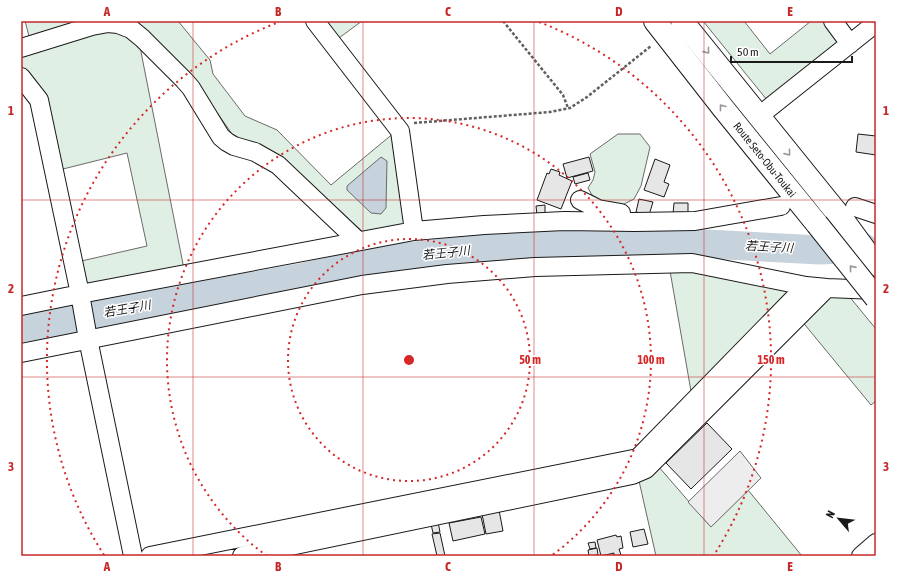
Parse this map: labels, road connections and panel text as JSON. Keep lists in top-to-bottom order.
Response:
{
  "streets": {
    "main road": ["Route Seto-Obu-Toukai"]
  },
  "water": ["若王子川"],
  "scale_bar": "50 m",
  "north": "top left",
  "grid": {
    "columns": [
      "A",
      "B",
      "C",
      "D",
      "E"
    ],
    "rows": ["1", "2", "3"]
  },
  "rings": ["50 m", "100 m", "150 m"]
}
